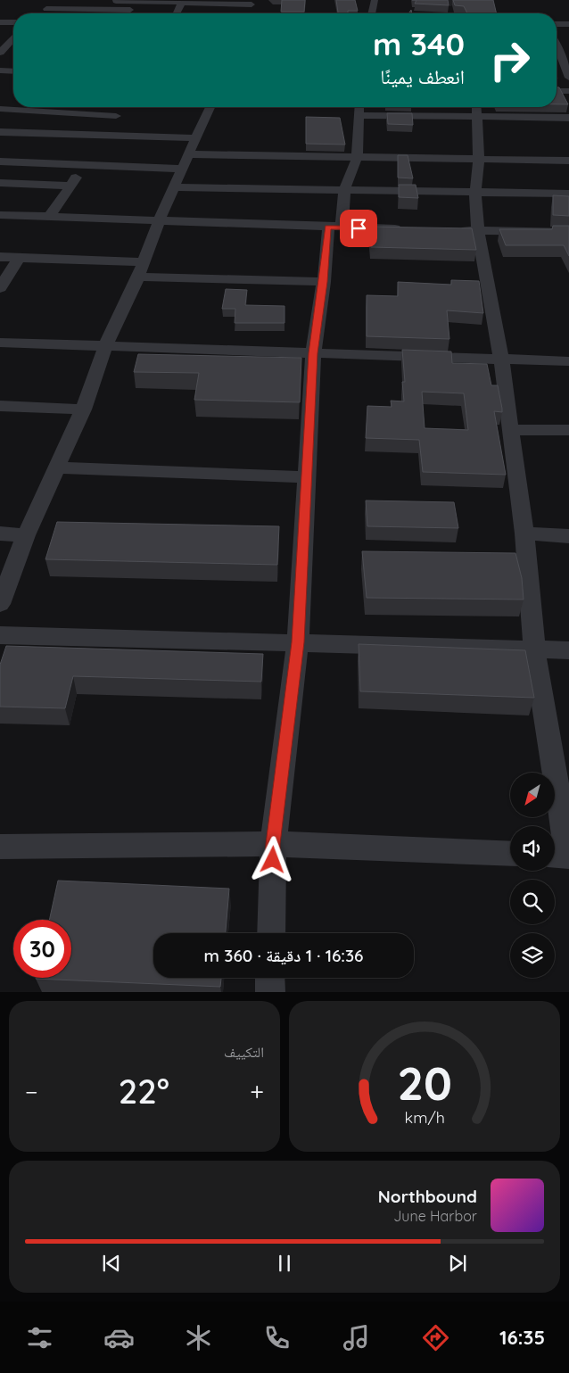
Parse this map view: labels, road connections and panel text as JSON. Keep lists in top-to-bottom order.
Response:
{
  "north": "bottom left",
  "page": {
    "turn": ["340 m", "انعطف يمينًا"],
    "limit": "30",
    "trip": "16:36 · 1 دقيقة · 360 m",
    "tile": "التكييف",
    "heat": ["−", "22°", "+"],
    "song": ["Northbound", "June Harbor"],
    "tabs": "16:35",
    "gauge": ["20", "km/h"]
  }
}
